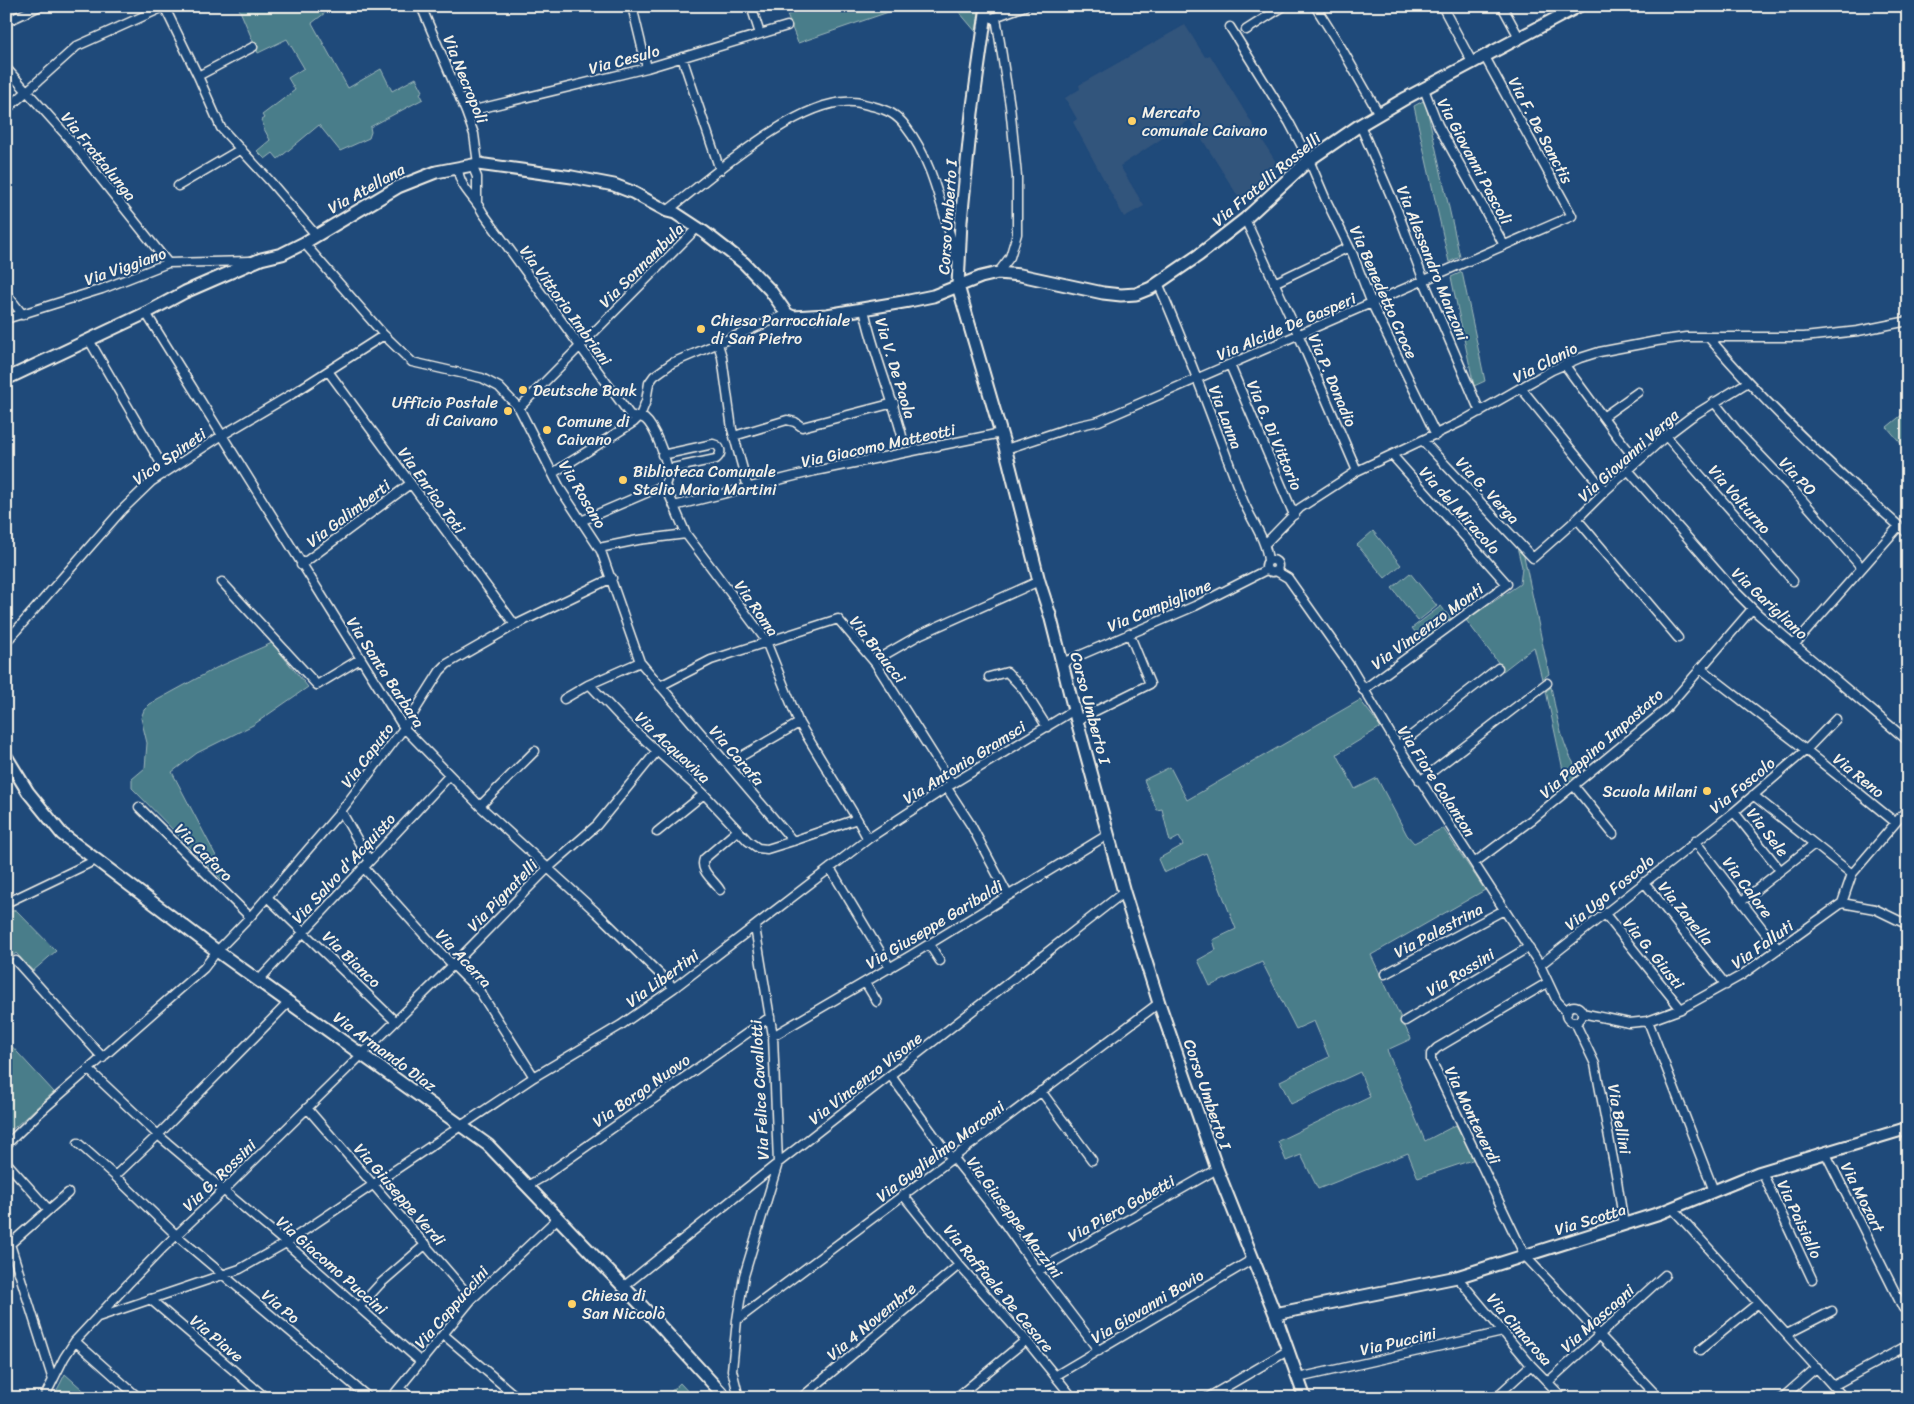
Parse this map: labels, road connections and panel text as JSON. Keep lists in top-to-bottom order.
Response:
{
  "streets": {
    "main road": [
      "Via Fratelli Rosselli",
      "Via Atellana",
      "Corso Umberto I",
      "Via Armando Diaz",
      "Via Scotta"
    ],
    "street": [
      "Via Cesulo",
      "Via Necropoli",
      "Via F. De Sanctis",
      "Via Frattalunga",
      "Via Giovanni Pascoli",
      "Via Alessandro Manzoni",
      "Via Sonnambula",
      "Via Viggiano",
      "Via Benedetto Croce",
      "Via Vittorio Imbriani",
      "Via Alcide De Gasperi",
      "Via Clanio",
      "Via V. De Paola",
      "Via P. Donadio",
      "Via Lanna",
      "Via G. Di Vittorio",
      "Via Giacomo Matteotti",
      "Via Giovanni Verga",
      "Vico Spineti",
      "Via PO",
      "Via Enrico Toti",
      "Via G. Verga",
      "Via Rosano",
      "Via Volturno",
      "Via del Miracolo",
      "Via Galimberti",
      "Via Garigliano",
      "Via Campiglione",
      "Via Roma",
      "Via Vincenzo Monti",
      "Via Braucci",
      "Via Santa Barbara",
      "Via Peppino Impastato",
      "Via Acquaviva",
      "Via Caputo",
      "Via Carafa",
      "Via Antonio Gramsci",
      "Via Reno",
      "Via Fiore Colanton",
      "Via Foscolo",
      "Via Sele",
      "Via Cafaro",
      "Via Salvo d'Acquisto",
      "Via Calore",
      "Via Ugo Foscolo",
      "Via Pignatelli",
      "Via Zanella",
      "Via Giuseppe Garibaldi",
      "Via Palestrina",
      "Via Falluti",
      "Via G. Giusti",
      "Via Acerra",
      "Via Bianco",
      "Via Rossini",
      "Via Libertini",
      "Via Vincenzo Visone",
      "Via Borgo Nuovo",
      "Via Felice Cavallotti",
      "Via Monteverdi",
      "Via Bellini",
      "Via Guglielmo Marconi",
      "Via G. Rossini",
      "Via Giuseppe Verdi",
      "Via Mozart",
      "Via Piero Gobetti",
      "Via Giuseppe Mazzini",
      "Via Paisiello",
      "Via Giacomo Puccini",
      "Via Raffaele De Cesare",
      "Via Po",
      "Via Giovanni Bovio",
      "Via Cappuccini",
      "Via Mascagni",
      "Via 4 Novembre",
      "Via Cimarosa",
      "Via Piave",
      "Via Puccini"
    ]
  },
  "crossings": [
    ["Via Cesulo", "Via Necropoli"],
    ["Via Necropoli", "Via Atellana"],
    ["Via F. De Sanctis", "Via Fratelli Rosselli"],
    ["Via F. De Sanctis", "Via Alcide De Gasperi"],
    ["Via Frattalunga", "Via Viggiano"],
    ["Via Giovanni Pascoli", "Via Fratelli Rosselli"],
    ["Via Giovanni Pascoli", "Via Alcide De Gasperi"],
    ["Via Fratelli Rosselli", "Via Atellana"],
    ["Via Fratelli Rosselli", "Corso Umberto I"],
    ["Via Fratelli Rosselli", "Via Alessandro Manzoni"],
    ["Via Fratelli Rosselli", "Via Benedetto Croce"],
    ["Via Fratelli Rosselli", "Via V. De Paola"],
    ["Via Fratelli Rosselli", "Via P. Donadio"],
    ["Via Fratelli Rosselli", "Via Lanna"],
    ["Via Atellana", "Via Sonnambula"],
    ["Via Atellana", "Via Viggiano"],
    ["Via Atellana", "Via Vittorio Imbriani"],
    ["Via Atellana", "Via Rosano"],
    ["Via Atellana", "Via Santa Barbara"],
    ["Corso Umberto I", "Via Alcide De Gasperi"],
    ["Corso Umberto I", "Via Giacomo Matteotti"],
    ["Corso Umberto I", "Via Campiglione"],
    ["Corso Umberto I", "Via Antonio Gramsci"],
    ["Corso Umberto I", "Via Giuseppe Garibaldi"],
    ["Corso Umberto I", "Via Vincenzo Visone"],
    ["Corso Umberto I", "Via Guglielmo Marconi"],
    ["Corso Umberto I", "Via Piero Gobetti"],
    ["Corso Umberto I", "Via Scotta"],
    ["Corso Umberto I", "Via Giovanni Bovio"],
    ["Corso Umberto I", "Via Puccini"],
    ["Via Alessandro Manzoni", "Via Alcide De Gasperi"],
    ["Via Alessandro Manzoni", "Via Clanio"],
    ["Via Sonnambula", "Via Vittorio Imbriani"],
    ["Via Sonnambula", "Via Rosano"],
    ["Via Benedetto Croce", "Via Alcide De Gasperi"],
    ["Via Benedetto Croce", "Via Clanio"],
    ["Via Alcide De Gasperi", "Via P. Donadio"],
    ["Via Alcide De Gasperi", "Via Lanna"],
    ["Via Alcide De Gasperi", "Via G. Di Vittorio"],
    ["Via Clanio", "Via P. Donadio"],
    ["Via Clanio", "Via Lanna"],
    ["Via Clanio", "Via G. Di Vittorio"],
    ["Via Clanio", "Via G. Verga"],
    ["Via Clanio", "Via del Miracolo"],
    ["Via V. De Paola", "Via Giacomo Matteotti"],
    ["Via Lanna", "Via Campiglione"],
    ["Via Lanna", "Via Fiore Colanton"],
    ["Via Giacomo Matteotti", "Via Roma"],
    ["Via Giovanni Verga", "Via PO"],
    ["Via Giovanni Verga", "Via G. Verga"],
    ["Via Giovanni Verga", "Via Volturno"],
    ["Via Giovanni Verga", "Via Garigliano"],
    ["Vico Spineti", "Via Enrico Toti"],
    ["Vico Spineti", "Via Rosano"],
    ["Vico Spineti", "Via Santa Barbara"],
    ["Via Enrico Toti", "Via Galimberti"],
    ["Via Enrico Toti", "Via Caputo"],
    ["Via Rosano", "Via Caputo"],
    ["Via Rosano", "Via Carafa"],
    ["Via del Miracolo", "Via Vincenzo Monti"],
    ["Via Galimberti", "Via Santa Barbara"],
    ["Via Garigliano", "Via Peppino Impastato"],
    ["Via Campiglione", "Via Antonio Gramsci"],
    ["Via Campiglione", "Via Fiore Colanton"],
    ["Via Roma", "Via Braucci"],
    ["Via Roma", "Via Antonio Gramsci"],
    ["Via Roma", "Via Libertini"],
    ["Via Vincenzo Monti", "Via Fiore Colanton"],
    ["Via Braucci", "Via Antonio Gramsci"],
    ["Via Braucci", "Via Giuseppe Garibaldi"],
    ["Via Santa Barbara", "Via Caputo"],
    ["Via Santa Barbara", "Via Salvo d'Acquisto"],
    ["Via Santa Barbara", "Via Pignatelli"],
    ["Via Santa Barbara", "Via Libertini"],
    ["Via Peppino Impastato", "Via Reno"],
    ["Via Peppino Impastato", "Via Fiore Colanton"],
    ["Via Acquaviva", "Via Carafa"],
    ["Via Acquaviva", "Via Pignatelli"],
    ["Via Caputo", "Via Cafaro"],
    ["Via Caputo", "Via Bianco"],
    ["Via Caputo", "Via Armando Diaz"],
    ["Via Caputo", "Via Giacomo Puccini"],
    ["Via Antonio Gramsci", "Via Libertini"],
    ["Via Reno", "Via Foscolo"],
    ["Via Fiore Colanton", "Via Ugo Foscolo"],
    ["Via Fiore Colanton", "Via Palestrina"],
    ["Via Fiore Colanton", "Via Falluti"],
    ["Via Fiore Colanton", "Via Rossini"],
    ["Via Fiore Colanton", "Via Monteverdi"],
    ["Via Fiore Colanton", "Via Bellini"],
    ["Via Foscolo", "Via Sele"],
    ["Via Foscolo", "Via Calore"],
    ["Via Foscolo", "Via Ugo Foscolo"],
    ["Via Salvo d'Acquisto", "Via Acerra"],
    ["Via Salvo d'Acquisto", "Via Bianco"],
    ["Via Salvo d'Acquisto", "Via Armando Diaz"],
    ["Via Calore", "Via Ugo Foscolo"],
    ["Via Calore", "Via Falluti"],
    ["Via Ugo Foscolo", "Via Zanella"],
    ["Via Ugo Foscolo", "Via G. Giusti"],
    ["Via Pignatelli", "Via Acerra"],
    ["Via Pignatelli", "Via Bianco"],
    ["Via Pignatelli", "Via Armando Diaz"],
    ["Via Pignatelli", "Via G. Rossini"],
    ["Via Zanella", "Via Falluti"],
    ["Via Giuseppe Garibaldi", "Via Felice Cavallotti"],
    ["Via Falluti", "Via G. Giusti"],
    ["Via Falluti", "Via Bellini"],
    ["Via Acerra", "Via Libertini"],
    ["Via Libertini", "Via Armando Diaz"],
    ["Via Libertini", "Via Felice Cavallotti"],
    ["Via Libertini", "Via G. Rossini"],
    ["Via Libertini", "Via Giuseppe Verdi"],
    ["Via Libertini", "Via Giacomo Puccini"],
    ["Via Libertini", "Via Po"],
    ["Via Libertini", "Via Piave"],
    ["Via Armando Diaz", "Via Vincenzo Visone"],
    ["Via Armando Diaz", "Via Borgo Nuovo"],
    ["Via Armando Diaz", "Via G. Rossini"],
    ["Via Armando Diaz", "Via Cappuccini"],
    ["Via Vincenzo Visone", "Via Felice Cavallotti"],
    ["Via Vincenzo Visone", "Via Giuseppe Mazzini"],
    ["Via Borgo Nuovo", "Via Felice Cavallotti"],
    ["Via Felice Cavallotti", "Via Guglielmo Marconi"],
    ["Via Monteverdi", "Via Scotta"],
    ["Via Bellini", "Via Scotta"],
    ["Via Guglielmo Marconi", "Via Giuseppe Mazzini"],
    ["Via Guglielmo Marconi", "Via Raffaele De Cesare"],
    ["Via G. Rossini", "Via Giuseppe Verdi"],
    ["Via G. Rossini", "Via Giacomo Puccini"],
    ["Via G. Rossini", "Via Po"],
    ["Via Giuseppe Verdi", "Via Cappuccini"],
    ["Via Mozart", "Via Scotta"],
    ["Via Piero Gobetti", "Via Giuseppe Mazzini"],
    ["Via Giuseppe Mazzini", "Via Giovanni Bovio"],
    ["Via Scotta", "Via Paisiello"],
    ["Via Scotta", "Via Cimarosa"],
    ["Via Giacomo Puccini", "Via Cappuccini"],
    ["Via Raffaele De Cesare", "Via Giovanni Bovio"],
    ["Via Raffaele De Cesare", "Via 4 Novembre"],
    ["Via Mascagni", "Via Cimarosa"],
    ["Via Cimarosa", "Via Puccini"]
  ],
  "places": [
    "Mercato comunale Caivano",
    "Chiesa Parrocchiale di San Pietro",
    "Deutsche Bank",
    "Ufficio Postale di Caivano",
    "Comune di Caivano",
    "Biblioteca Comunale Stelio Maria Martini",
    "Scuola Milani",
    "Chiesa di San Niccolò"
  ]
}
